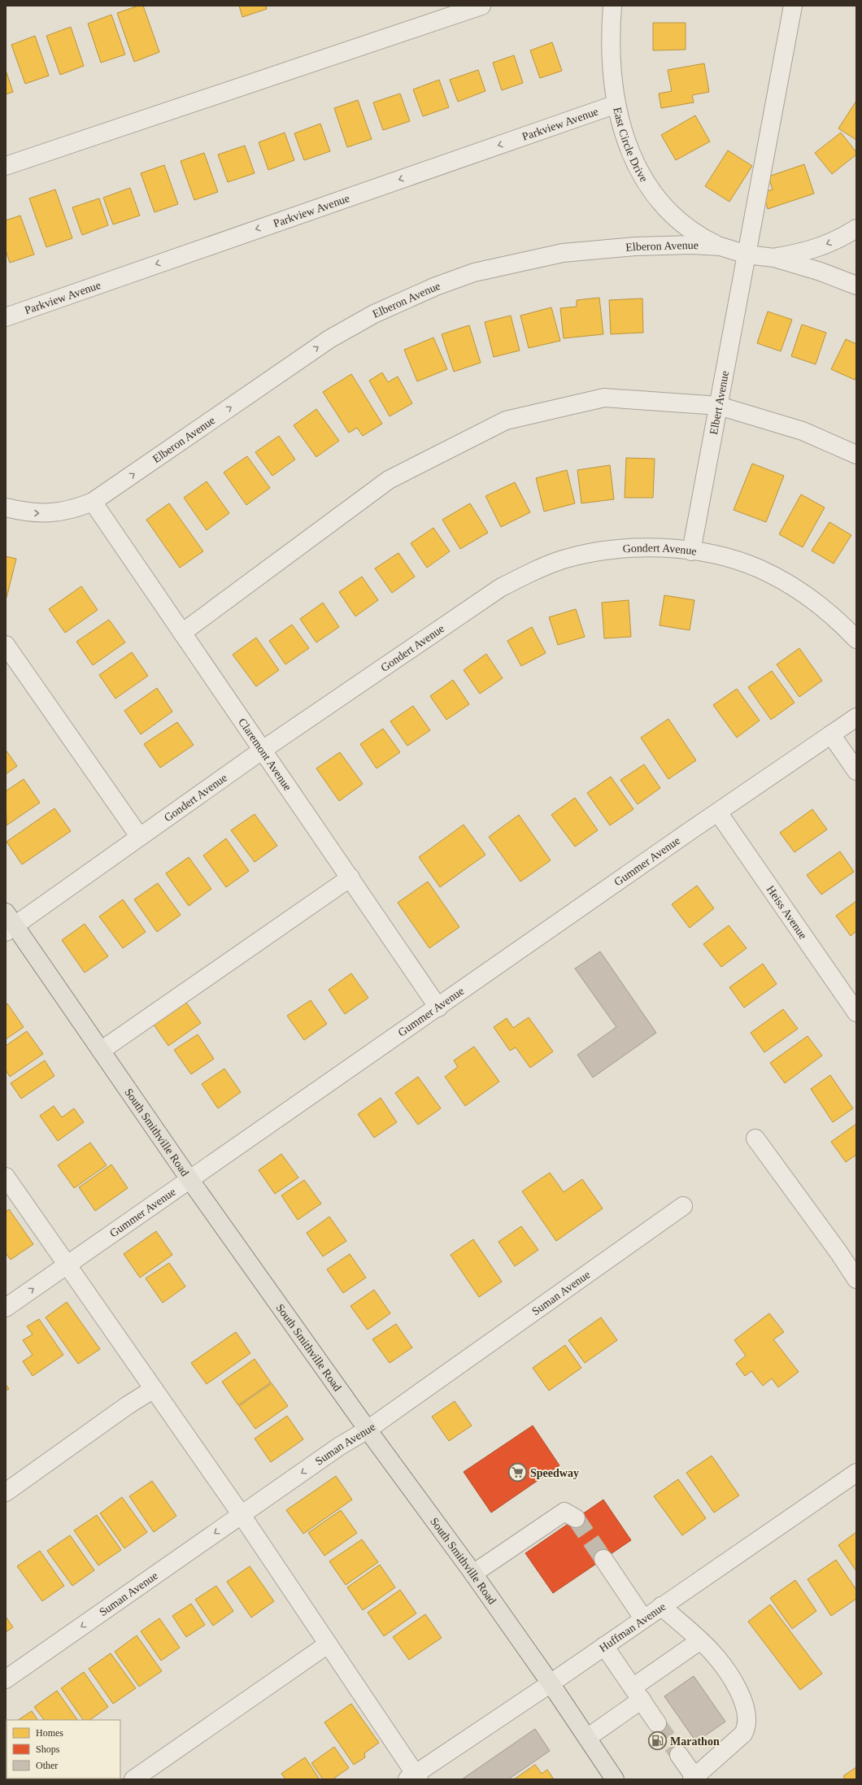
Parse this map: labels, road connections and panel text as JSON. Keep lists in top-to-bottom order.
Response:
{
  "streets": {
    "main road": ["South Smithville Road"],
    "street": [
      "Parkview Avenue",
      "East Circle Drive",
      "Elberon Avenue",
      "Elbert Avenue",
      "Gondert Avenue",
      "Claremont Avenue",
      "Gummer Avenue",
      "Heiss Avenue",
      "Suman Avenue",
      "Huffman Avenue"
    ]
  },
  "crossings": [
    ["Parkview Avenue", "East Circle Drive"],
    ["East Circle Drive", "Elberon Avenue"],
    ["Elberon Avenue", "Elbert Avenue"],
    ["Elberon Avenue", "Claremont Avenue"],
    ["Elbert Avenue", "Gondert Avenue"],
    ["Gondert Avenue", "Claremont Avenue"],
    ["Gondert Avenue", "South Smithville Road"],
    ["Claremont Avenue", "Gummer Avenue"],
    ["Gummer Avenue", "Heiss Avenue"],
    ["Gummer Avenue", "South Smithville Road"],
    ["South Smithville Road", "Suman Avenue"],
    ["South Smithville Road", "Huffman Avenue"]
  ],
  "places": {
    "supermarket": ["Speedway"],
    "fuel station": ["Marathon"]
  },
  "legend": ["Homes", "Shops", "Other"]
}
